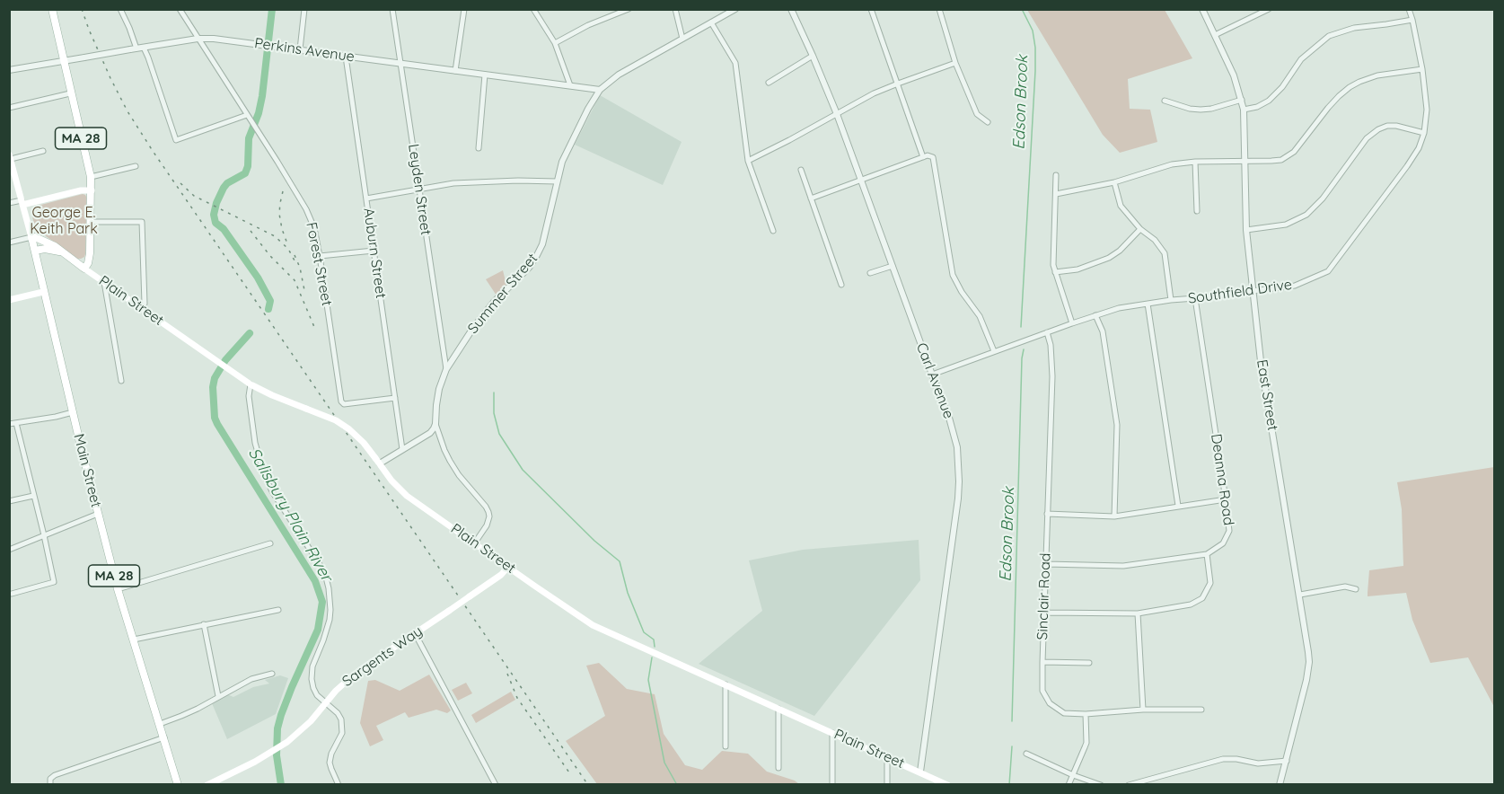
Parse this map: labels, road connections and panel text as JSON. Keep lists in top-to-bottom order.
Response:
{
  "streets": {
    "main road": [
      "MA 28",
      "Plain Street",
      "Main Street",
      "Sargents Way"
    ],
    "street": [
      "Perkins Avenue",
      "Leyden Street",
      "Auburn Street",
      "Forest Street",
      "Southfield Drive",
      "Summer Street",
      "Carl Avenue",
      "East Street",
      "Deanna Road",
      "Sinclair Road"
    ]
  },
  "crossings": [
    ["Perkins Avenue", "MA 28"],
    ["Perkins Avenue", "Leyden Street"],
    ["Perkins Avenue", "Auburn Street"],
    ["Perkins Avenue", "Forest Street"],
    ["Perkins Avenue", "Summer Street"],
    ["MA 28", "Plain Street"],
    ["Leyden Street", "Summer Street"],
    ["Auburn Street", "Forest Street"],
    ["Southfield Drive", "Carl Avenue"],
    ["Southfield Drive", "East Street"],
    ["Southfield Drive", "Deanna Road"],
    ["Southfield Drive", "Sinclair Road"],
    ["Summer Street", "Plain Street"],
    ["Plain Street", "Carl Avenue"],
    ["Plain Street", "Main Street"],
    ["Plain Street", "Sargents Way"]
  ],
  "water": ["Edson Brook", "Salisbury Plain River"],
  "parks": ["George E. Keith Park"]
}
